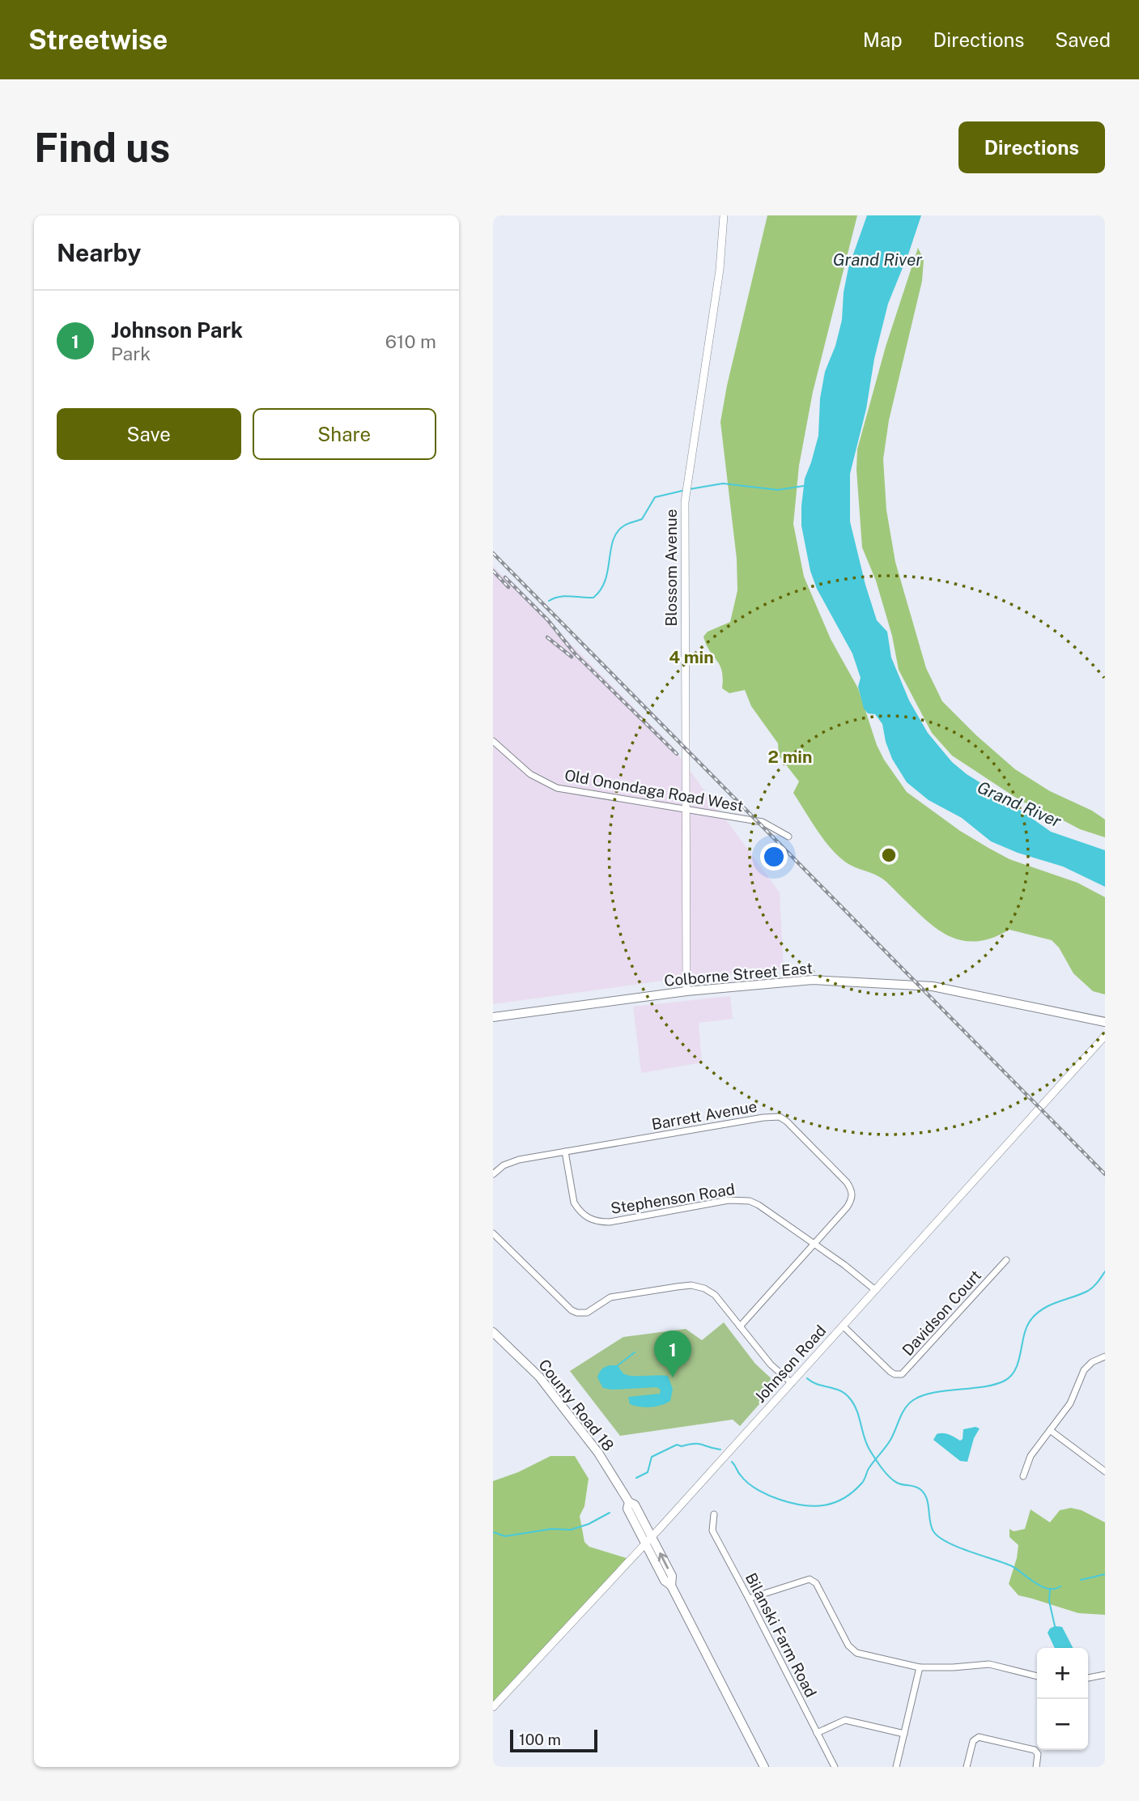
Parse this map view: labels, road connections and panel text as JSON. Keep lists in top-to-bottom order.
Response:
{
  "streets": {
    "main road": ["Colborne Street East", "County Road 18"],
    "street": [
      "Blossom Avenue",
      "Old Onondaga Road West",
      "Barrett Avenue",
      "Stephenson Road",
      "Davidson Court",
      "Johnson Road",
      "Bilanski Farm Road"
    ]
  },
  "crossings": [
    ["Blossom Avenue", "Old Onondaga Road West"],
    ["Blossom Avenue", "Colborne Street East"],
    ["Barrett Avenue", "Stephenson Road"],
    ["Stephenson Road", "Johnson Road"],
    ["Davidson Court", "Johnson Road"],
    ["Johnson Road", "County Road 18"]
  ],
  "water": ["Grand River"],
  "scale_bar": "100 m",
  "page": {
    "header": "Streetwise",
    "nav": ["Map", "Directions", "Saved"],
    "buttons": [
      "Directions",
      ["Save", "Share"]
    ],
    "title": "Find us",
    "heading": "Nearby",
    "list": [
      {
        "mark": "1",
        "name": "Johnson Park",
        "note": "Park",
        "value": "610 m"
      }
    ],
    "pins": "1",
    "map_buttons": ["+", "−"],
    "scale": "100 m"
  },
  "rings": ["4 min", "2 min"]
}
